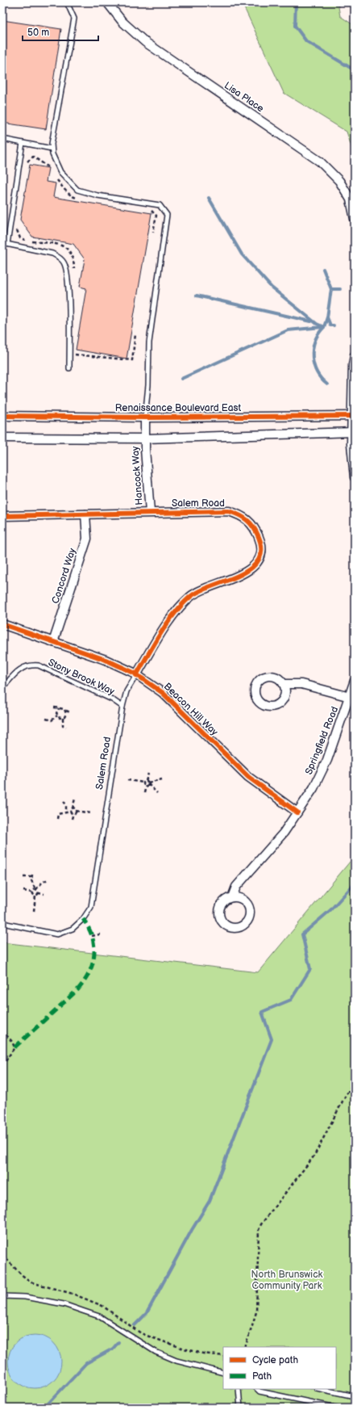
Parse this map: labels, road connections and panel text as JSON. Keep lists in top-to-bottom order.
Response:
{
  "streets": {
    "street": [
      "Lisa Place",
      "Renaissance Boulevard East",
      "Hancock Way",
      "Salem Road",
      "Concord Way",
      "Beacon Hill Way",
      "Springfield Road"
    ],
    "lane": ["Stony Brook Way"]
  },
  "crossings": [
    ["Renaissance Boulevard East", "Hancock Way"],
    ["Hancock Way", "Salem Road"],
    ["Salem Road", "Concord Way"],
    ["Salem Road", "Stony Brook Way"],
    ["Salem Road", "Beacon Hill Way"],
    ["Concord Way", "Beacon Hill Way"],
    ["Beacon Hill Way", "Springfield Road"]
  ],
  "parks": ["North Brunswick Community Park"],
  "legend": ["Cycle path", "Path"],
  "scale_bar": "50 m"
}
